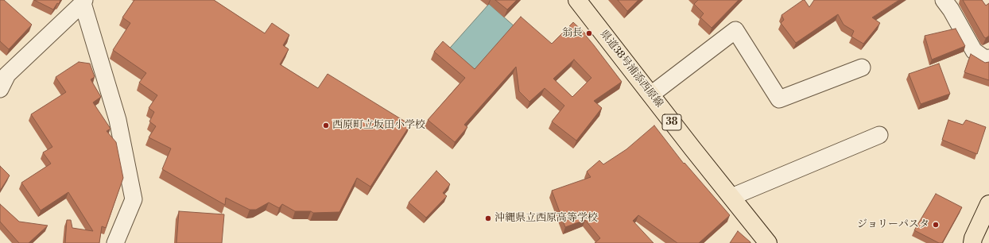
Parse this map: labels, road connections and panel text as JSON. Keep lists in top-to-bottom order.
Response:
{
  "streets": {
    "main road": ["県道38号浦添西原線", "38"]
  },
  "places": [
    "翁長",
    "西原町立坂田小学校",
    "沖縄県立西原高等学校",
    "ジョリーパスタ"
  ]
}
